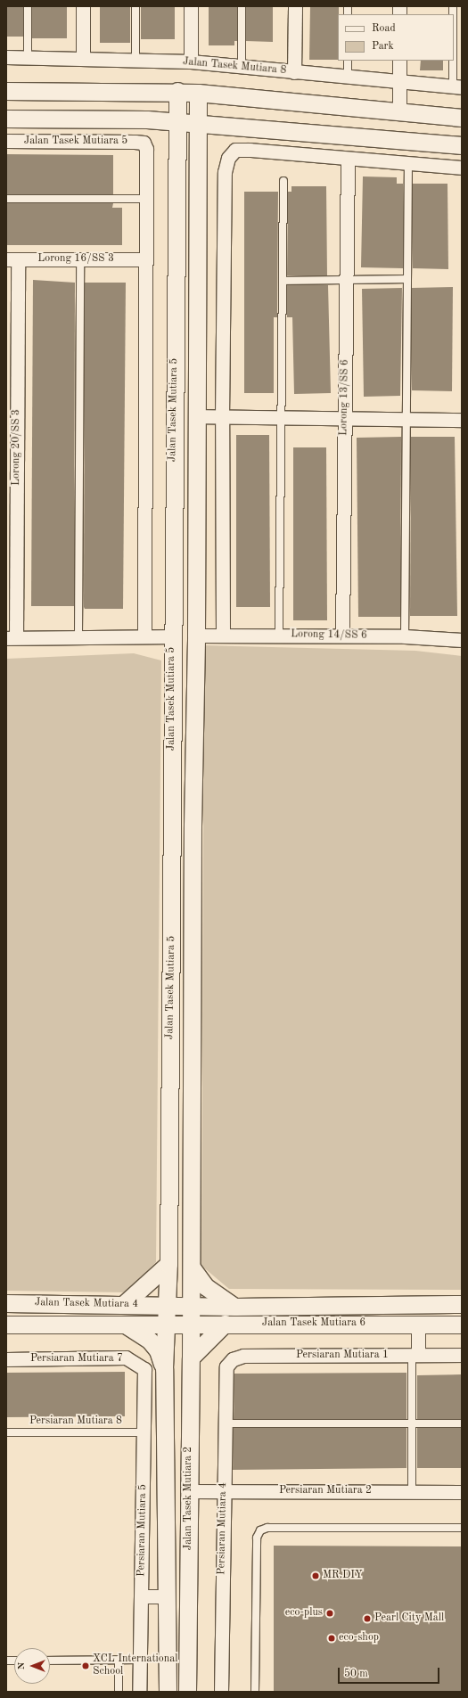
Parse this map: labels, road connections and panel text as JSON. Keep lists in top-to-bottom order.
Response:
{
  "streets": {
    "street": [
      "Jalan Tasek Mutiara 8",
      "Jalan Tasek Mutiara 5",
      "Lorong 16/SS 3",
      "Lorong 13/SS 6",
      "Lorong 20/SS 3",
      "Lorong 14/SS 6",
      "Jalan Tasek Mutiara 4",
      "Jalan Tasek Mutiara 6",
      "Persiaran Mutiara 1",
      "Persiaran Mutiara 7",
      "Persiaran Mutiara 2",
      "Jalan Tasek Mutiara 2",
      "Persiaran Mutiara 4",
      "Persiaran Mutiara 5"
    ],
    "lane": ["Persiaran Mutiara 8"]
  },
  "crossings": [
    ["Jalan Tasek Mutiara 5", "Lorong 16/SS 3"],
    ["Jalan Tasek Mutiara 5", "Lorong 14/SS 6"],
    ["Jalan Tasek Mutiara 5", "Jalan Tasek Mutiara 4"],
    ["Jalan Tasek Mutiara 5", "Jalan Tasek Mutiara 6"],
    ["Jalan Tasek Mutiara 5", "Jalan Tasek Mutiara 2"],
    ["Lorong 16/SS 3", "Lorong 20/SS 3"],
    ["Lorong 13/SS 6", "Lorong 14/SS 6"],
    ["Jalan Tasek Mutiara 4", "Jalan Tasek Mutiara 6"],
    ["Jalan Tasek Mutiara 6", "Jalan Tasek Mutiara 2"],
    ["Persiaran Mutiara 1", "Persiaran Mutiara 4"],
    ["Persiaran Mutiara 7", "Persiaran Mutiara 5"],
    ["Persiaran Mutiara 8", "Persiaran Mutiara 5"],
    ["Persiaran Mutiara 2", "Jalan Tasek Mutiara 2"],
    ["Persiaran Mutiara 2", "Persiaran Mutiara 4"]
  ],
  "places": [
    "MR.DIY",
    "eco-plus",
    "Pearl City Mall",
    "eco-shop",
    "XCL International School"
  ],
  "legend": ["Road", "Park"],
  "scale_bar": "50 m",
  "north": "left"
}
